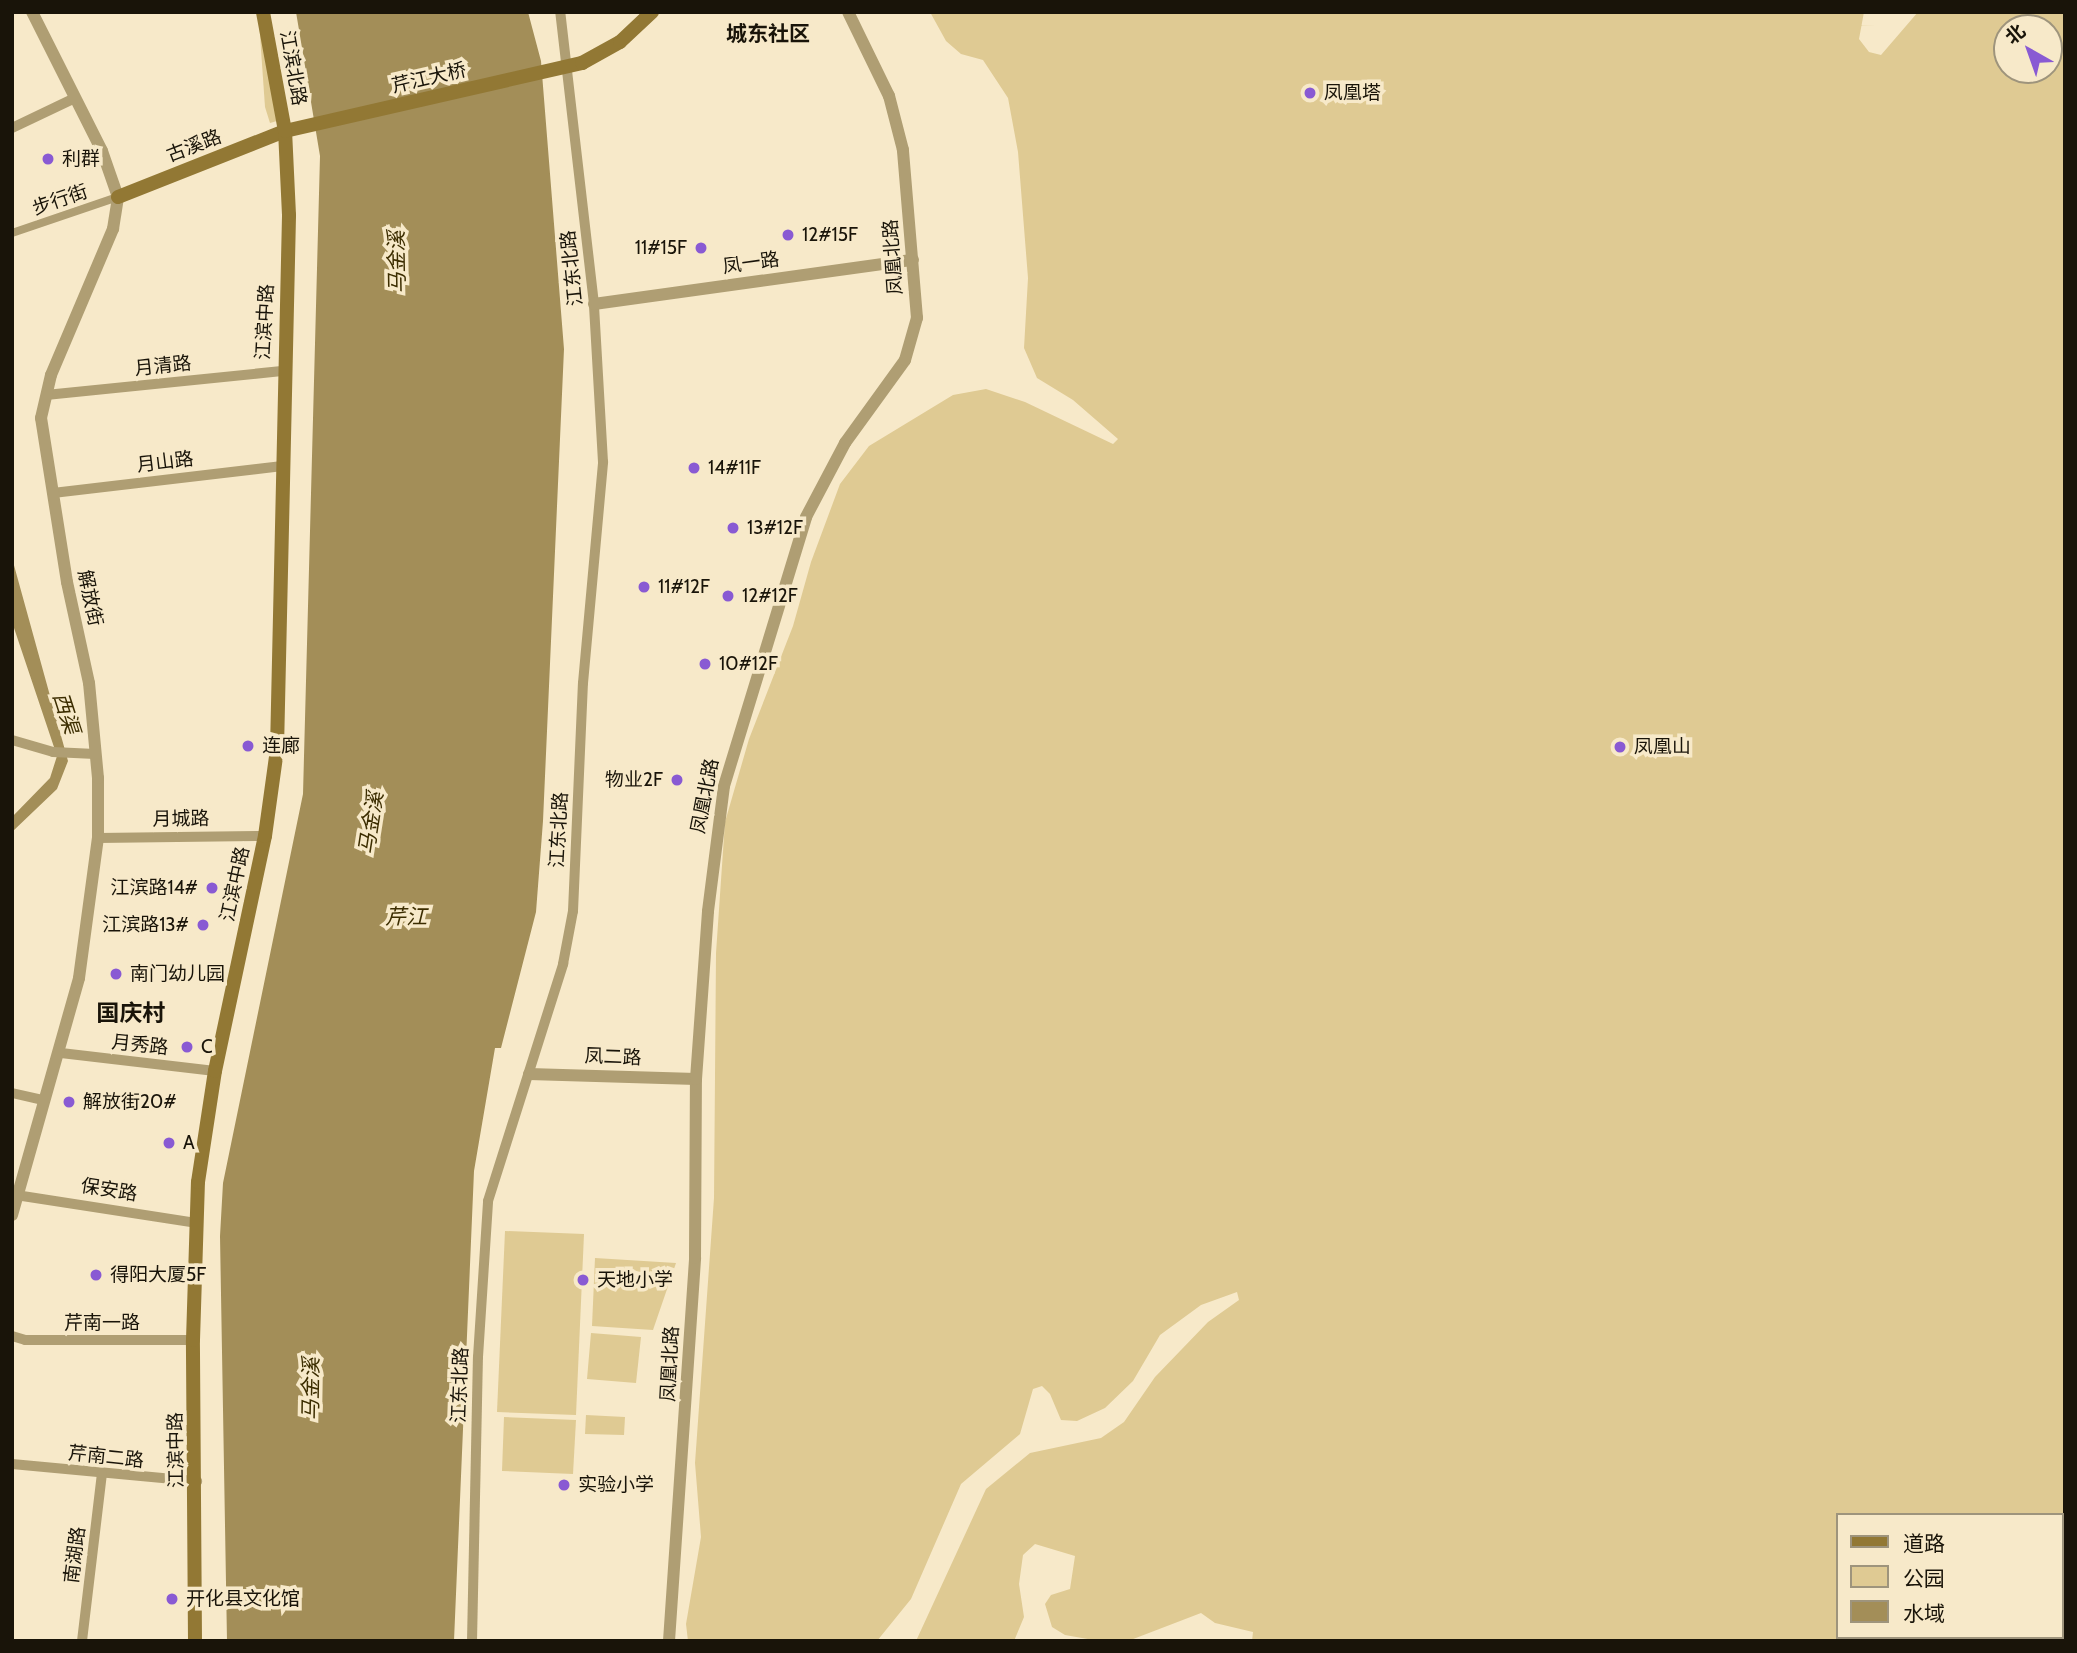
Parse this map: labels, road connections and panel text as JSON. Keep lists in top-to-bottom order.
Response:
{
  "streets": {
    "main road": [
      "江滨北路",
      "芹江大桥",
      "古溪路",
      "江滨中路"
    ],
    "street": [
      "步行街",
      "凤凰北路",
      "凤一路",
      "江东北路",
      "月清路",
      "月山路",
      "解放街",
      "月城路",
      "月秀路",
      "凤二路",
      "保安路",
      "芹南一路",
      "芹南二路",
      "南湖路"
    ]
  },
  "crossings": [
    ["江滨北路", "芹江大桥"],
    ["江滨北路", "古溪路"],
    ["江滨北路", "江滨中路"],
    ["芹江大桥", "古溪路"],
    ["芹江大桥", "江滨中路"],
    ["古溪路", "步行街"],
    ["古溪路", "江滨中路"],
    ["古溪路", "解放街"],
    ["步行街", "解放街"],
    ["凤凰北路", "凤一路"],
    ["凤凰北路", "凤二路"],
    ["凤一路", "江东北路"],
    ["江东北路", "凤二路"],
    ["江滨中路", "月清路"],
    ["江滨中路", "月山路"],
    ["江滨中路", "月城路"],
    ["江滨中路", "月秀路"],
    ["江滨中路", "保安路"],
    ["江滨中路", "芹南一路"],
    ["江滨中路", "芹南二路"],
    ["月清路", "解放街"],
    ["月山路", "解放街"],
    ["解放街", "月城路"],
    ["解放街", "月秀路"],
    ["解放街", "保安路"],
    ["芹南二路", "南湖路"]
  ],
  "districts": ["城东社区", "国庆村"],
  "water": ["马金溪", "西渠", "芹江"],
  "places": [
    "凤凰塔",
    "利群",
    "12#15F",
    "11#15F",
    "14#11F",
    "13#12F",
    "11#12F",
    "12#12F",
    "10#12F",
    "连廊",
    "凤凰山",
    "物业2F",
    "江滨路14#",
    "江滨路13#",
    "南门幼儿园",
    "C",
    "解放街20#",
    "A",
    "得阳大厦5F",
    "天地小学",
    "实验小学",
    "开化县文化馆"
  ],
  "legend": ["道路", "公园", "水域"],
  "north": "top left"
}
